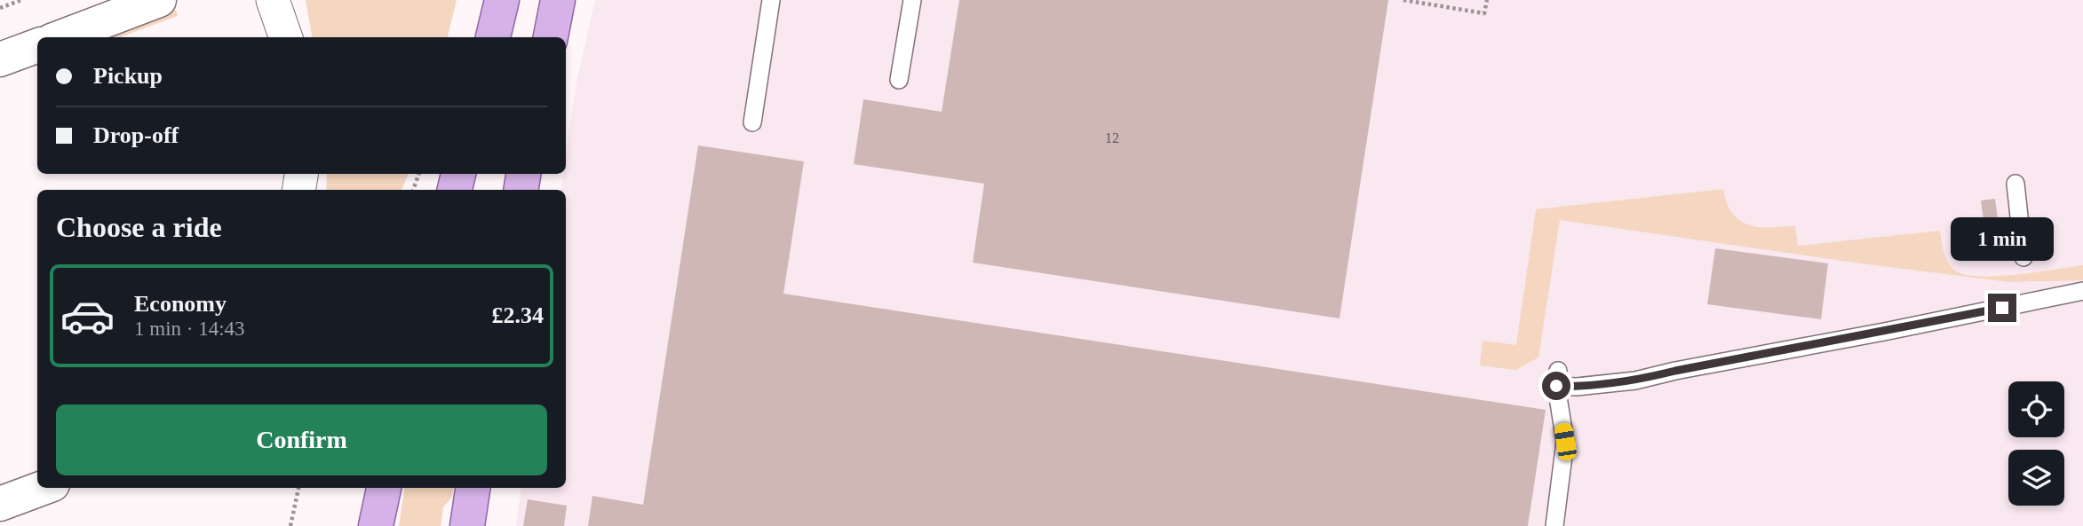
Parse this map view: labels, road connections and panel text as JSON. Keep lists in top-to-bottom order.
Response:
{
  "house_numbers": ["12"],
  "page": {
    "banner": ["Pickup", "Drop-off"],
    "heading": "Choose a ride",
    "bubble": "1 min",
    "list": [
      {
        "name": "Economy",
        "note": "1 min · 14:43",
        "value": "£2.34"
      }
    ],
    "buttons": "Confirm"
  }
}
